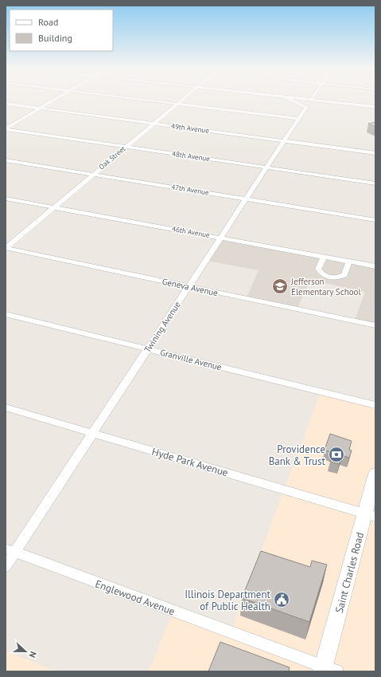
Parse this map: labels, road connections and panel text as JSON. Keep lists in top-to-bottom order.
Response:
{
  "streets": {
    "main road": ["Saint Charles Road"],
    "street": [
      "49th Avenue",
      "48th Avenue",
      "Oak Street",
      "47th Avenue",
      "46th Avenue",
      "Geneva Avenue",
      "Twining Avenue",
      "Granville Avenue",
      "Hyde Park Avenue",
      "Englewood Avenue"
    ]
  },
  "crossings": [
    ["49th Avenue", "Oak Street"],
    ["49th Avenue", "Twining Avenue"],
    ["48th Avenue", "Oak Street"],
    ["48th Avenue", "Twining Avenue"],
    ["Oak Street", "47th Avenue"],
    ["Oak Street", "46th Avenue"],
    ["Oak Street", "Geneva Avenue"],
    ["47th Avenue", "Twining Avenue"],
    ["46th Avenue", "Twining Avenue"],
    ["Geneva Avenue", "Twining Avenue"],
    ["Twining Avenue", "Granville Avenue"],
    ["Twining Avenue", "Hyde Park Avenue"],
    ["Twining Avenue", "Englewood Avenue"],
    ["Hyde Park Avenue", "Saint Charles Road"],
    ["Saint Charles Road", "Englewood Avenue"]
  ],
  "places": {
    "school or university": ["Jefferson Elementary School"],
    "bank": ["Providence Bank & Trust"],
    "public building": ["Illinois Department of Public Health"]
  },
  "legend": ["Road", "Building"],
  "north": "right"
}
